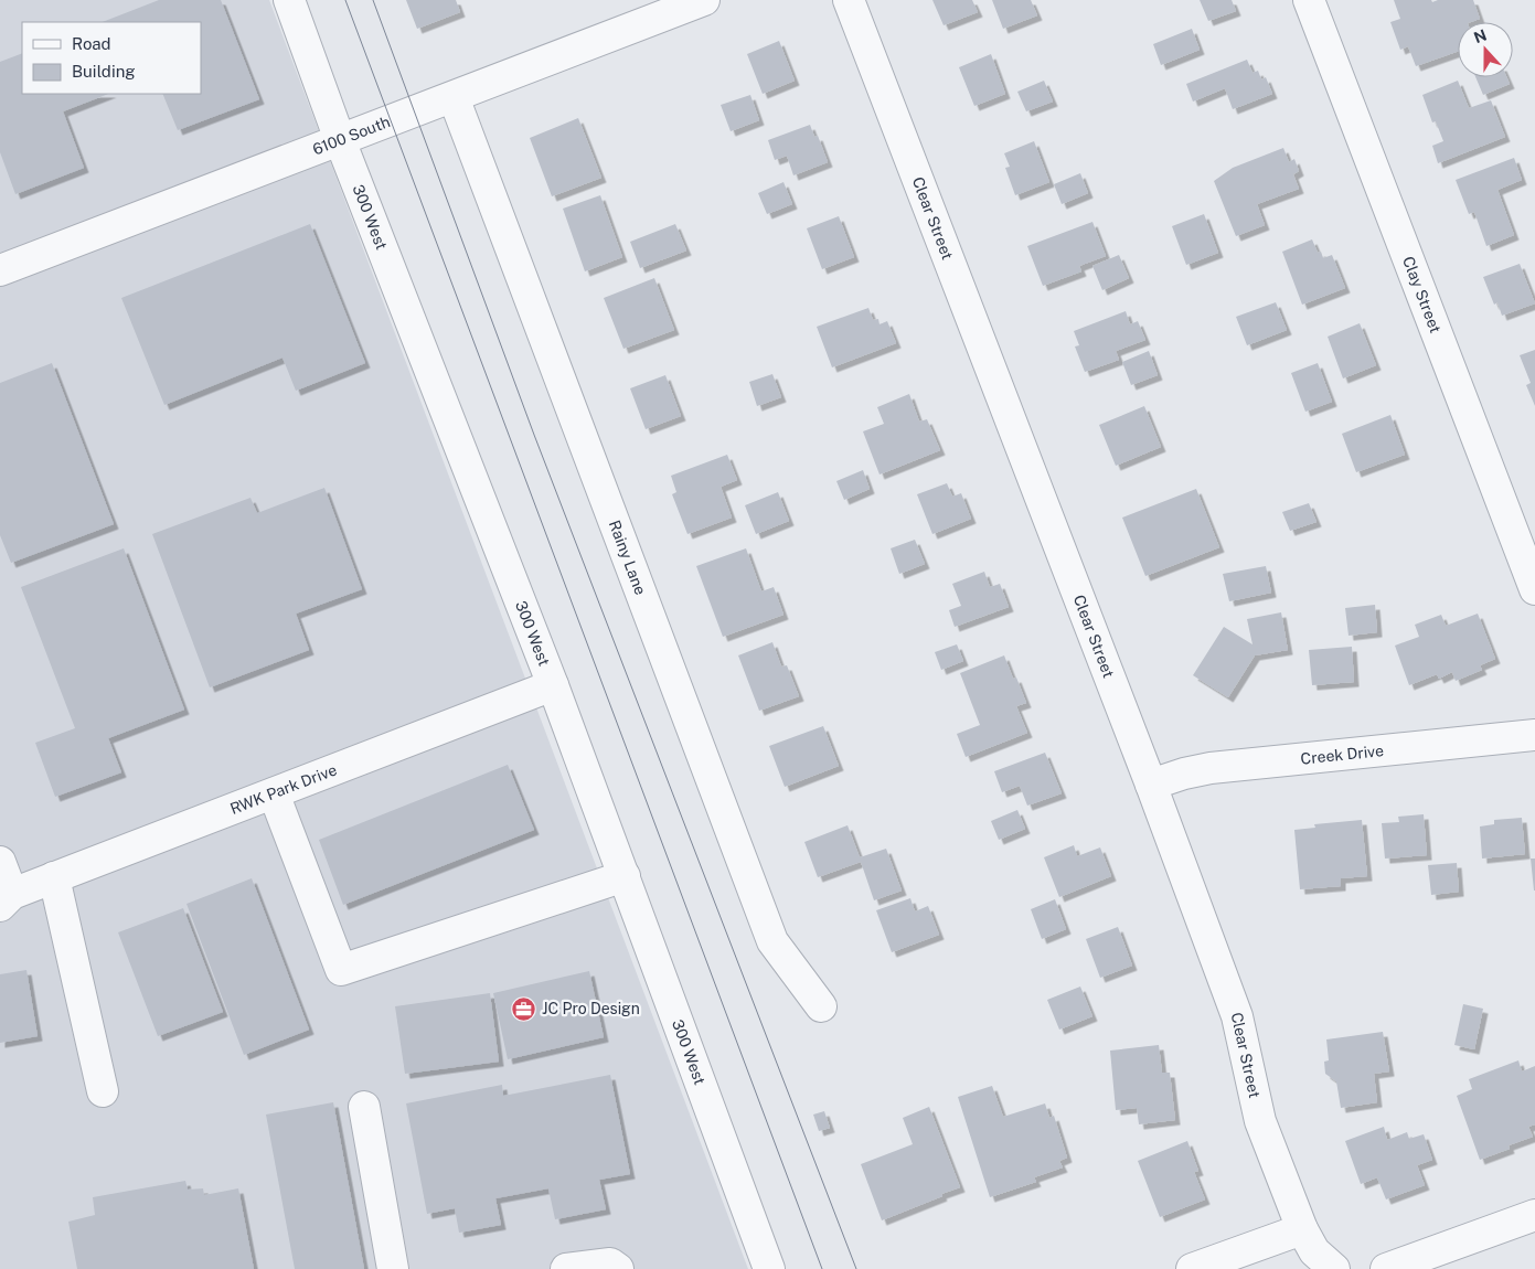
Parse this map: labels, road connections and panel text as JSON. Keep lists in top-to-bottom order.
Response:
{
  "streets": {
    "street": [
      "6100 South",
      "300 West",
      "Clear Street",
      "Clay Street",
      "Rainy Lane",
      "Creek Drive",
      "RWK Park Drive"
    ]
  },
  "crossings": [
    ["6100 South", "300 West"],
    ["6100 South", "Rainy Lane"],
    ["300 West", "RWK Park Drive"],
    ["Clear Street", "Creek Drive"]
  ],
  "places": {
    "office": ["JC Pro Design"]
  },
  "legend": ["Road", "Building"],
  "north": "top"
}
